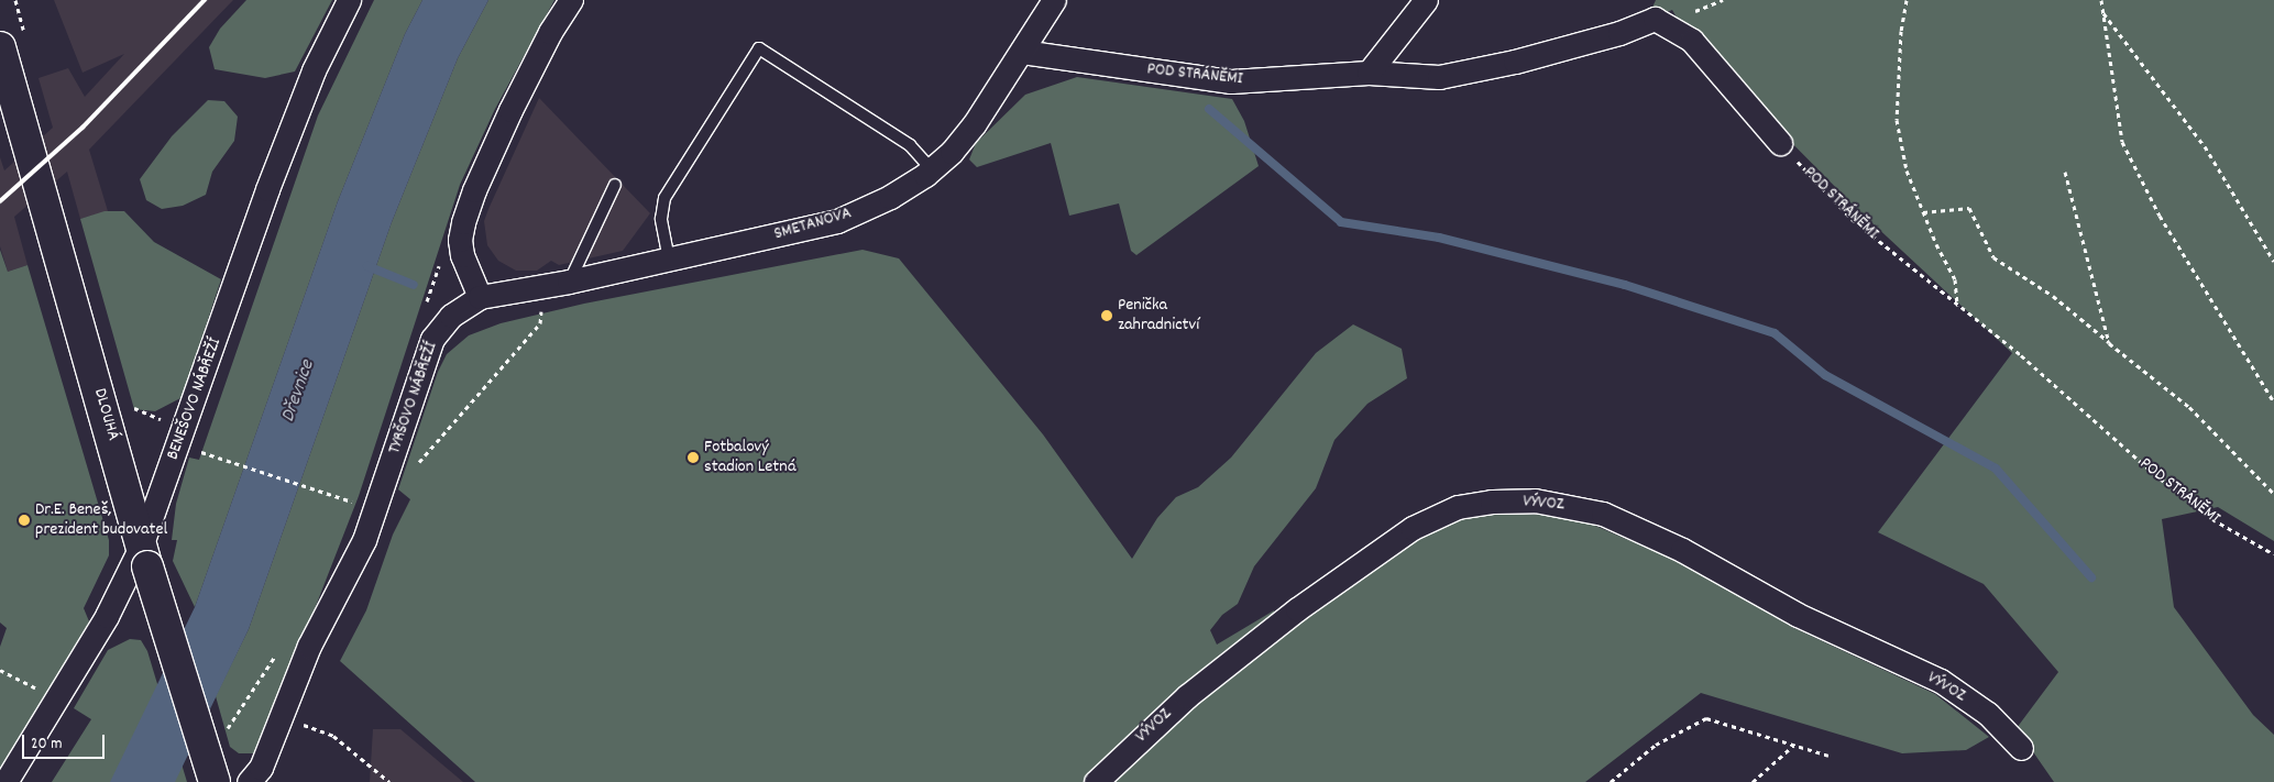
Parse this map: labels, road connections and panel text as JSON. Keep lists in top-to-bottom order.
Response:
{
  "streets": {
    "main road": ["DLOUHÁ"],
    "street": [
      "POD STRÁNĚMI",
      "SMETANOVA",
      "TYRŠOVO NÁBŘEŽÍ",
      "BENEŠOVO NÁBŘEŽÍ",
      "VÝVOZ"
    ]
  },
  "crossings": [
    ["POD STRÁNĚMI", "SMETANOVA"],
    ["SMETANOVA", "TYRŠOVO NÁBŘEŽÍ"],
    ["BENEŠOVO NÁBŘEŽÍ", "DLOUHÁ"]
  ],
  "water": ["Dřevnice"],
  "places": ["Penička zahradnictví", "Fotbalový stadion Letná", "Dr.E. Beneš, prezident budovatel"],
  "scale_bar": "20 m"
}
